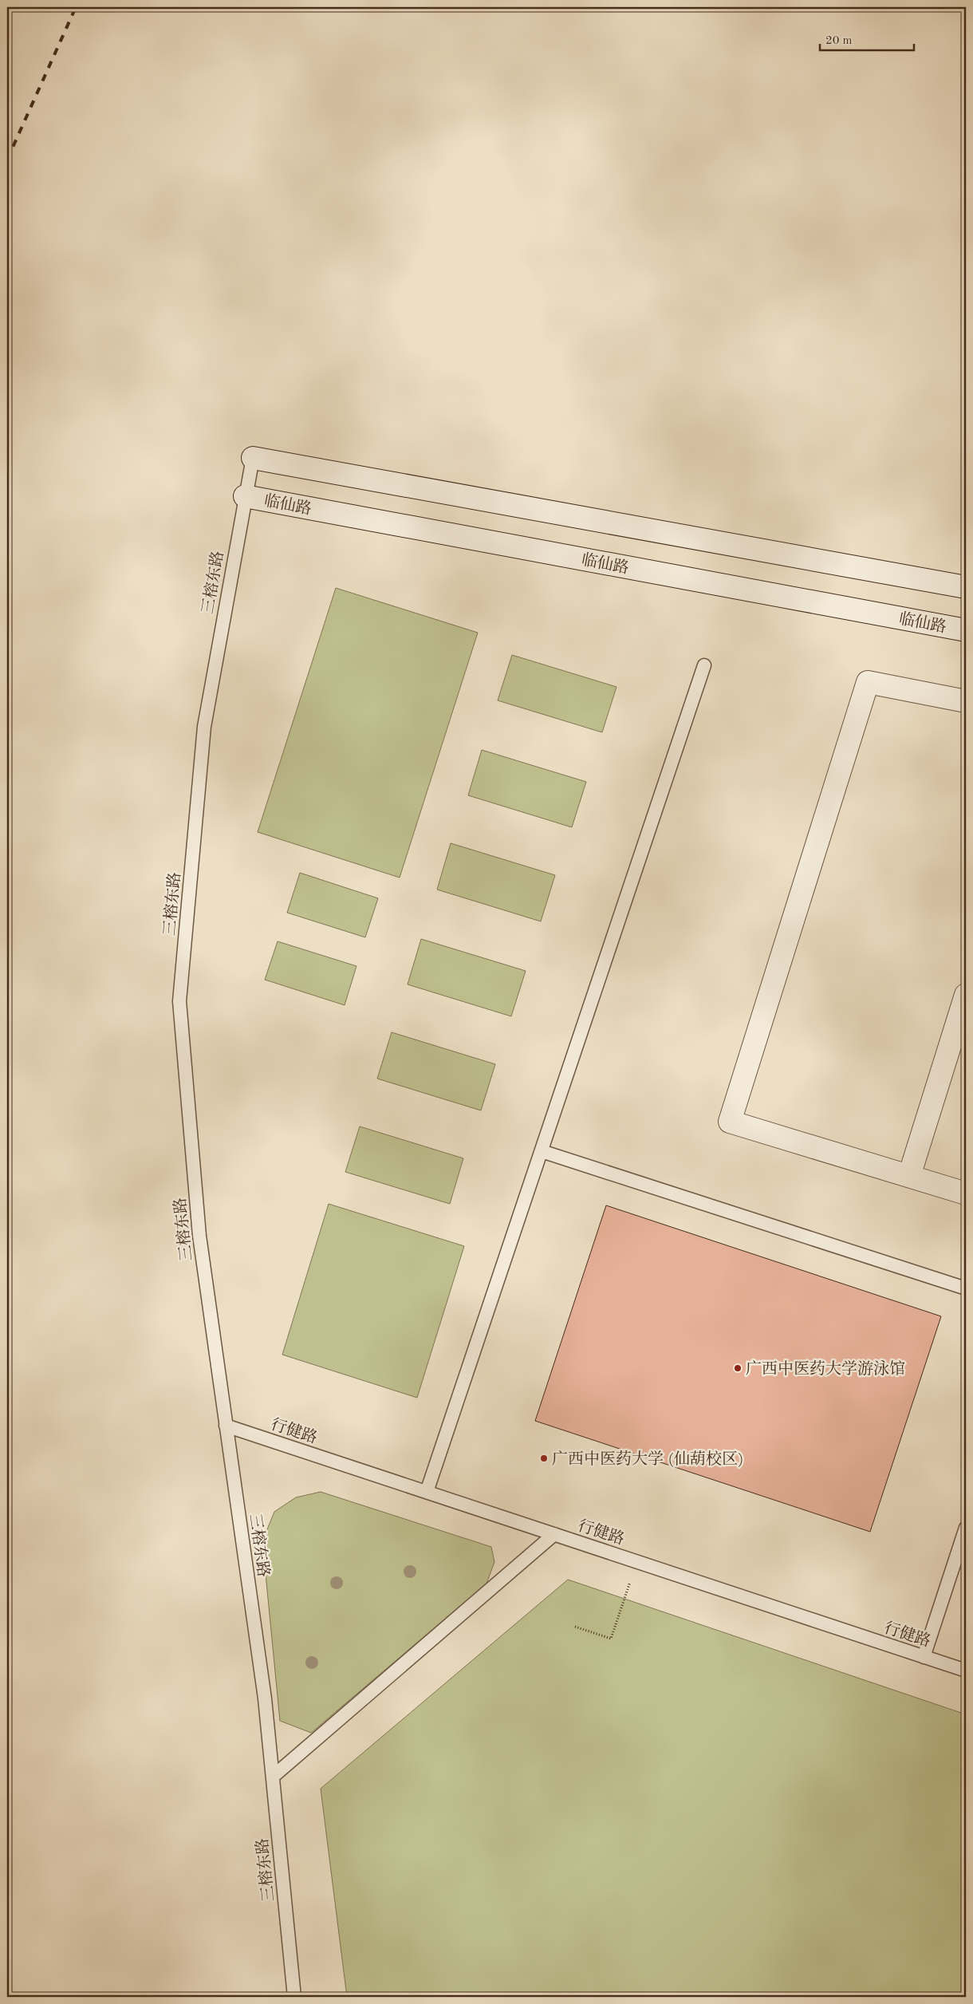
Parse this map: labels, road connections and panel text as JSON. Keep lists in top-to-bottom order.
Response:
{
  "streets": {
    "street": ["临仙路"],
    "lane": ["三榕东路", "行健路"]
  },
  "crossings": [
    ["临仙路", "三榕东路"],
    ["三榕东路", "行健路"]
  ],
  "places": ["广西中医药大学游泳馆", "广西中医药大学 (仙葫校区)"],
  "scale_bar": "20 m"
}
